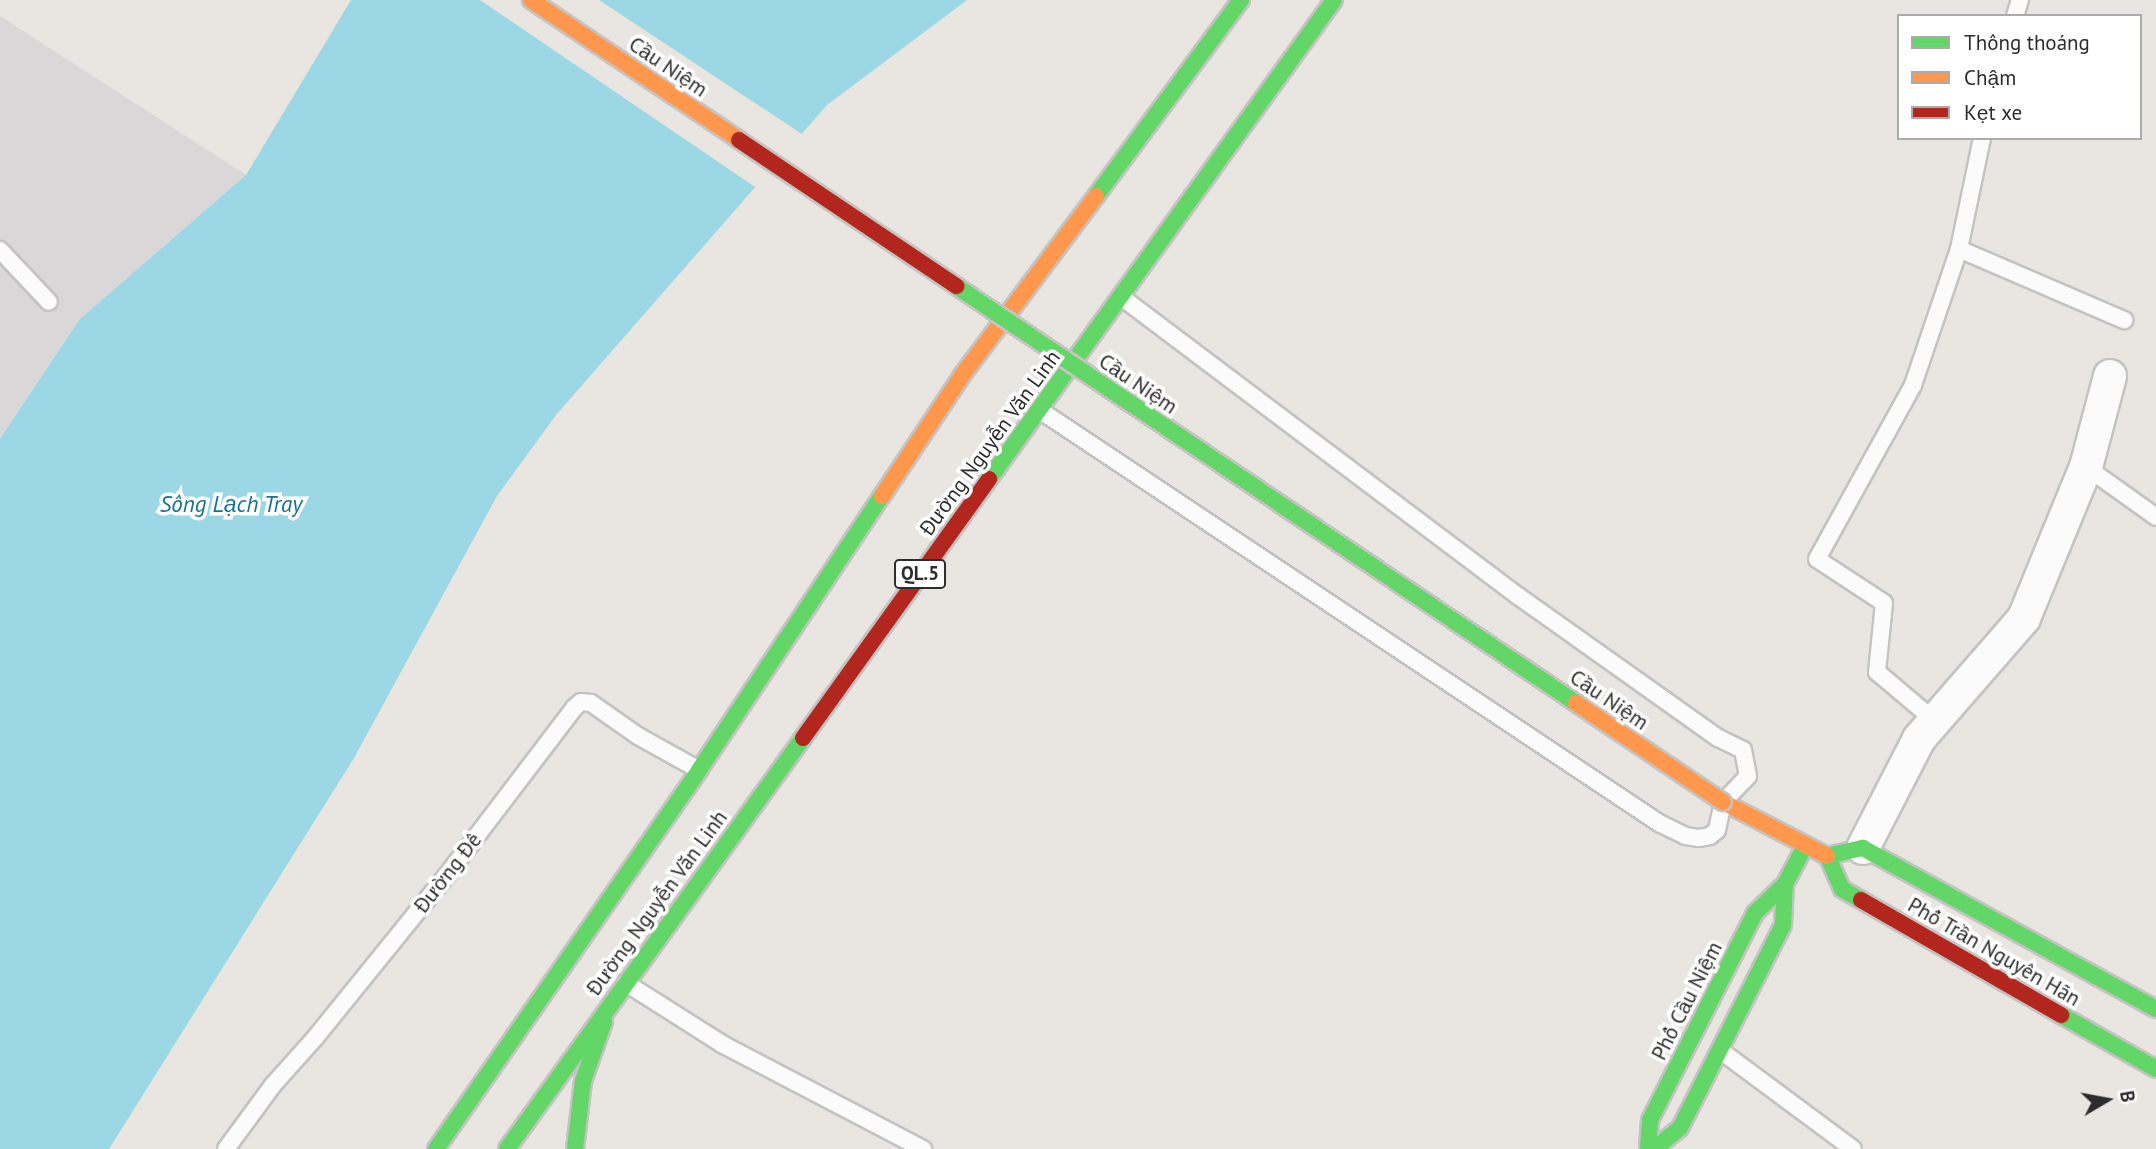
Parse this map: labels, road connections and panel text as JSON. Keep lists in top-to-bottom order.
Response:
{
  "streets": {
    "main road": [
      "Cầu Niệm",
      "Đường Nguyễn Văn Linh",
      "QL.5",
      "Phố Trần Nguyên Hãn",
      "Phố Cầu Niệm"
    ],
    "lane": ["Đường Đê"]
  },
  "crossings": [
    ["Đường Nguyễn Văn Linh", "Đường Đê"]
  ],
  "water": ["Sông Lạch Tray"],
  "legend": ["Thông thoáng", "Chậm", "Kẹt xe"],
  "north": "right"
}
